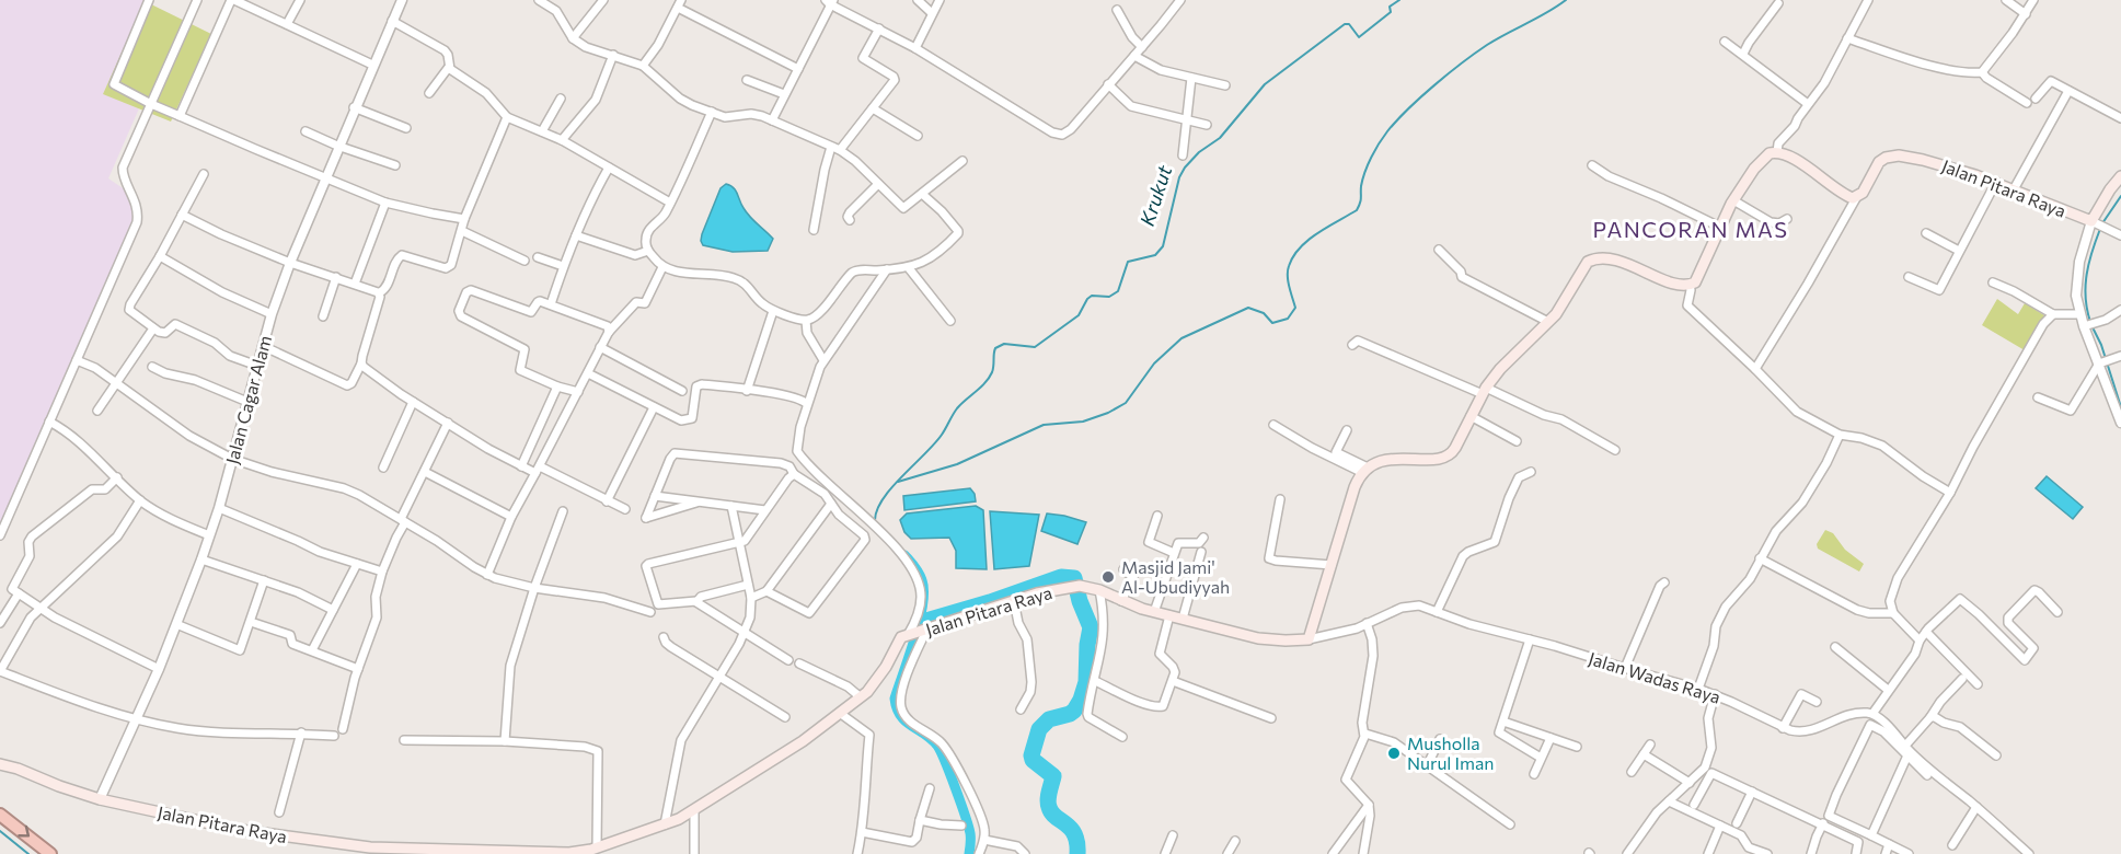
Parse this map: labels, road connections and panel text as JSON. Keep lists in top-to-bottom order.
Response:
{
  "streets": {
    "main road": ["Jalan Pitara Raya"],
    "street": ["Jalan Cagar Alam", "Jalan Wadas Raya"]
  },
  "crossings": [
    ["Jalan Pitara Raya", "Jalan Cagar Alam"],
    ["Jalan Pitara Raya", "Jalan Wadas Raya"]
  ],
  "districts": ["PANCORAN MAS"],
  "water": ["Krukut"],
  "places": ["Masjid Jami' Al-Ubudiyyah", "Musholla Nurul Iman"]
}
